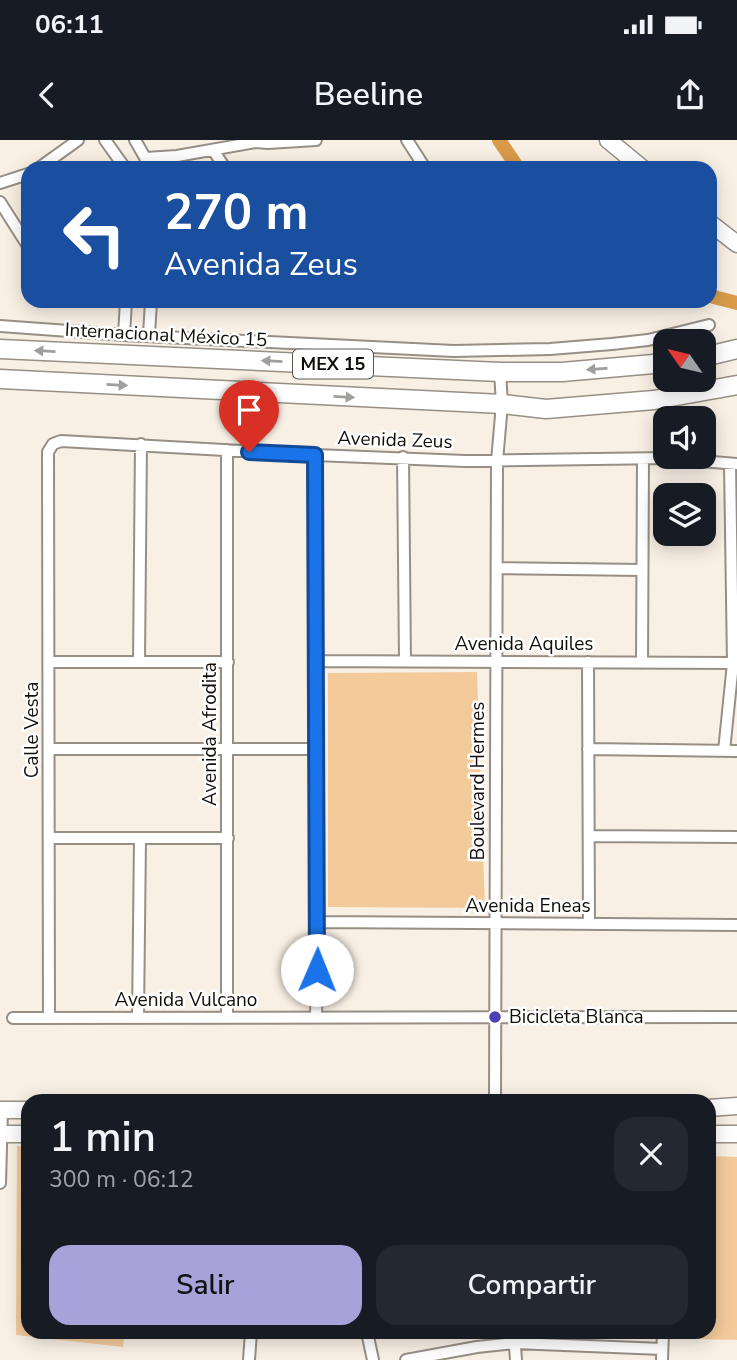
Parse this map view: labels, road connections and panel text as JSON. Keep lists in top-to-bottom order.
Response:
{
  "streets": {
    "main road": ["Internacional México 15", "MEX 15"],
    "street": [
      "Avenida Zeus",
      "Avenida Aquiles",
      "Calle Vesta",
      "Avenida Afrodita",
      "Boulevard Hermes",
      "Avenida Eneas",
      "Avenida Vulcano"
    ]
  },
  "crossings": [
    ["Internacional México 15", "Boulevard Hermes"],
    ["MEX 15", "Boulevard Hermes"],
    ["Avenida Zeus", "Calle Vesta"],
    ["Avenida Zeus", "Avenida Afrodita"],
    ["Avenida Zeus", "Boulevard Hermes"],
    ["Avenida Aquiles", "Boulevard Hermes"],
    ["Calle Vesta", "Avenida Vulcano"],
    ["Avenida Afrodita", "Avenida Vulcano"],
    ["Boulevard Hermes", "Avenida Eneas"],
    ["Boulevard Hermes", "Avenida Vulcano"]
  ],
  "places": ["Bicicleta Blanca"],
  "north": "top left",
  "page": {
    "status": "06:11",
    "header": "Beeline",
    "turn": ["270 m", "Avenida Zeus"],
    "heading": ["1 min", "300 m · 06:12"],
    "buttons": ["Salir", "Compartir"]
  }
}
